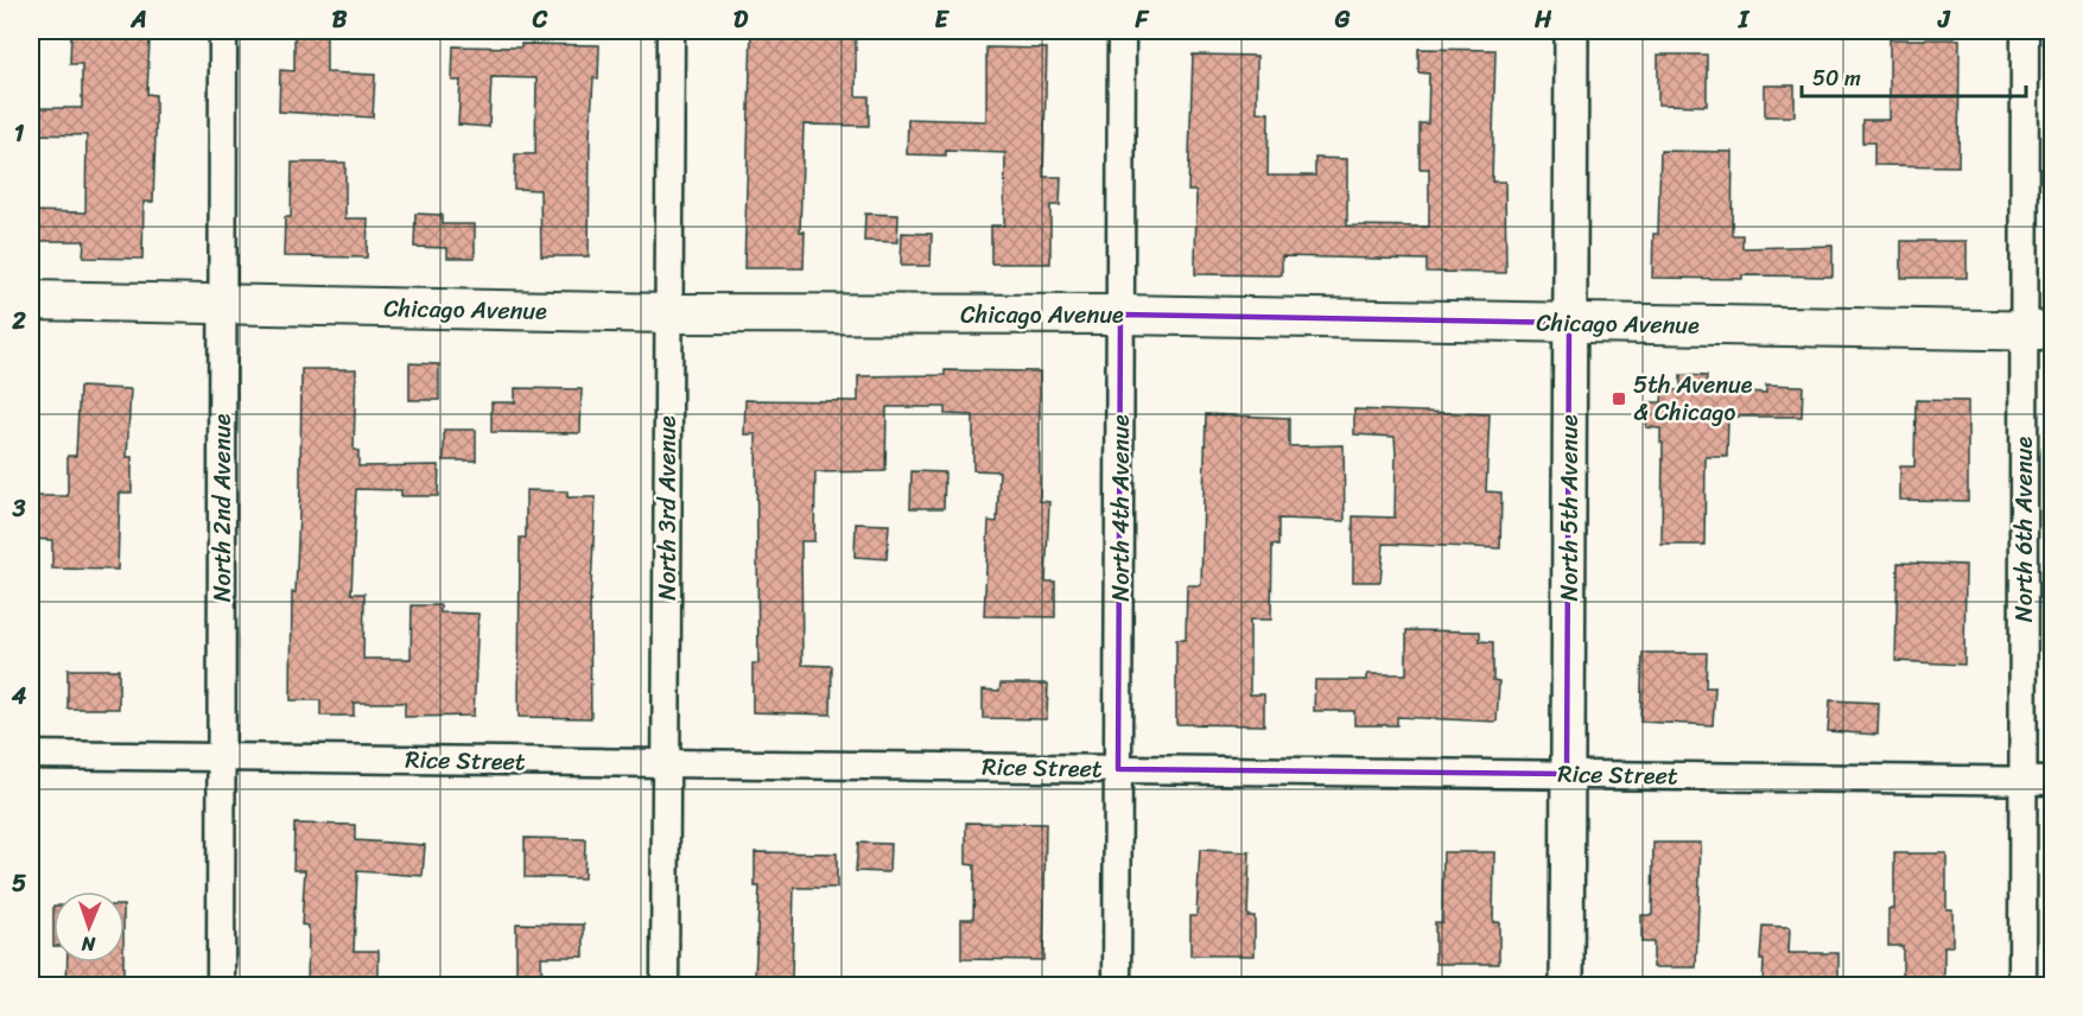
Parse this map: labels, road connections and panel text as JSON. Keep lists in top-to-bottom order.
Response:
{
  "streets": {
    "main road": ["Chicago Avenue"],
    "street": [
      "North 2nd Avenue",
      "North 3rd Avenue",
      "North 4th Avenue",
      "North 5th Avenue",
      "North 6th Avenue",
      "Rice Street"
    ]
  },
  "crossings": [
    ["Chicago Avenue", "North 2nd Avenue"],
    ["Chicago Avenue", "North 3rd Avenue"],
    ["Chicago Avenue", "North 4th Avenue"],
    ["Chicago Avenue", "North 5th Avenue"],
    ["Chicago Avenue", "North 6th Avenue"],
    ["North 2nd Avenue", "Rice Street"],
    ["North 3rd Avenue", "Rice Street"],
    ["North 4th Avenue", "Rice Street"],
    ["North 5th Avenue", "Rice Street"],
    ["North 6th Avenue", "Rice Street"]
  ],
  "places": {
    "transit": ["5th Avenue & Chicago"]
  },
  "scale_bar": "50 m",
  "north": "bottom",
  "grid": {
    "columns": [
      "A",
      "B",
      "C",
      "D",
      "E",
      "F",
      "G",
      "H",
      "I",
      "J"
    ],
    "rows": [
      "1",
      "2",
      "3",
      "4",
      "5"
    ]
  }
}
